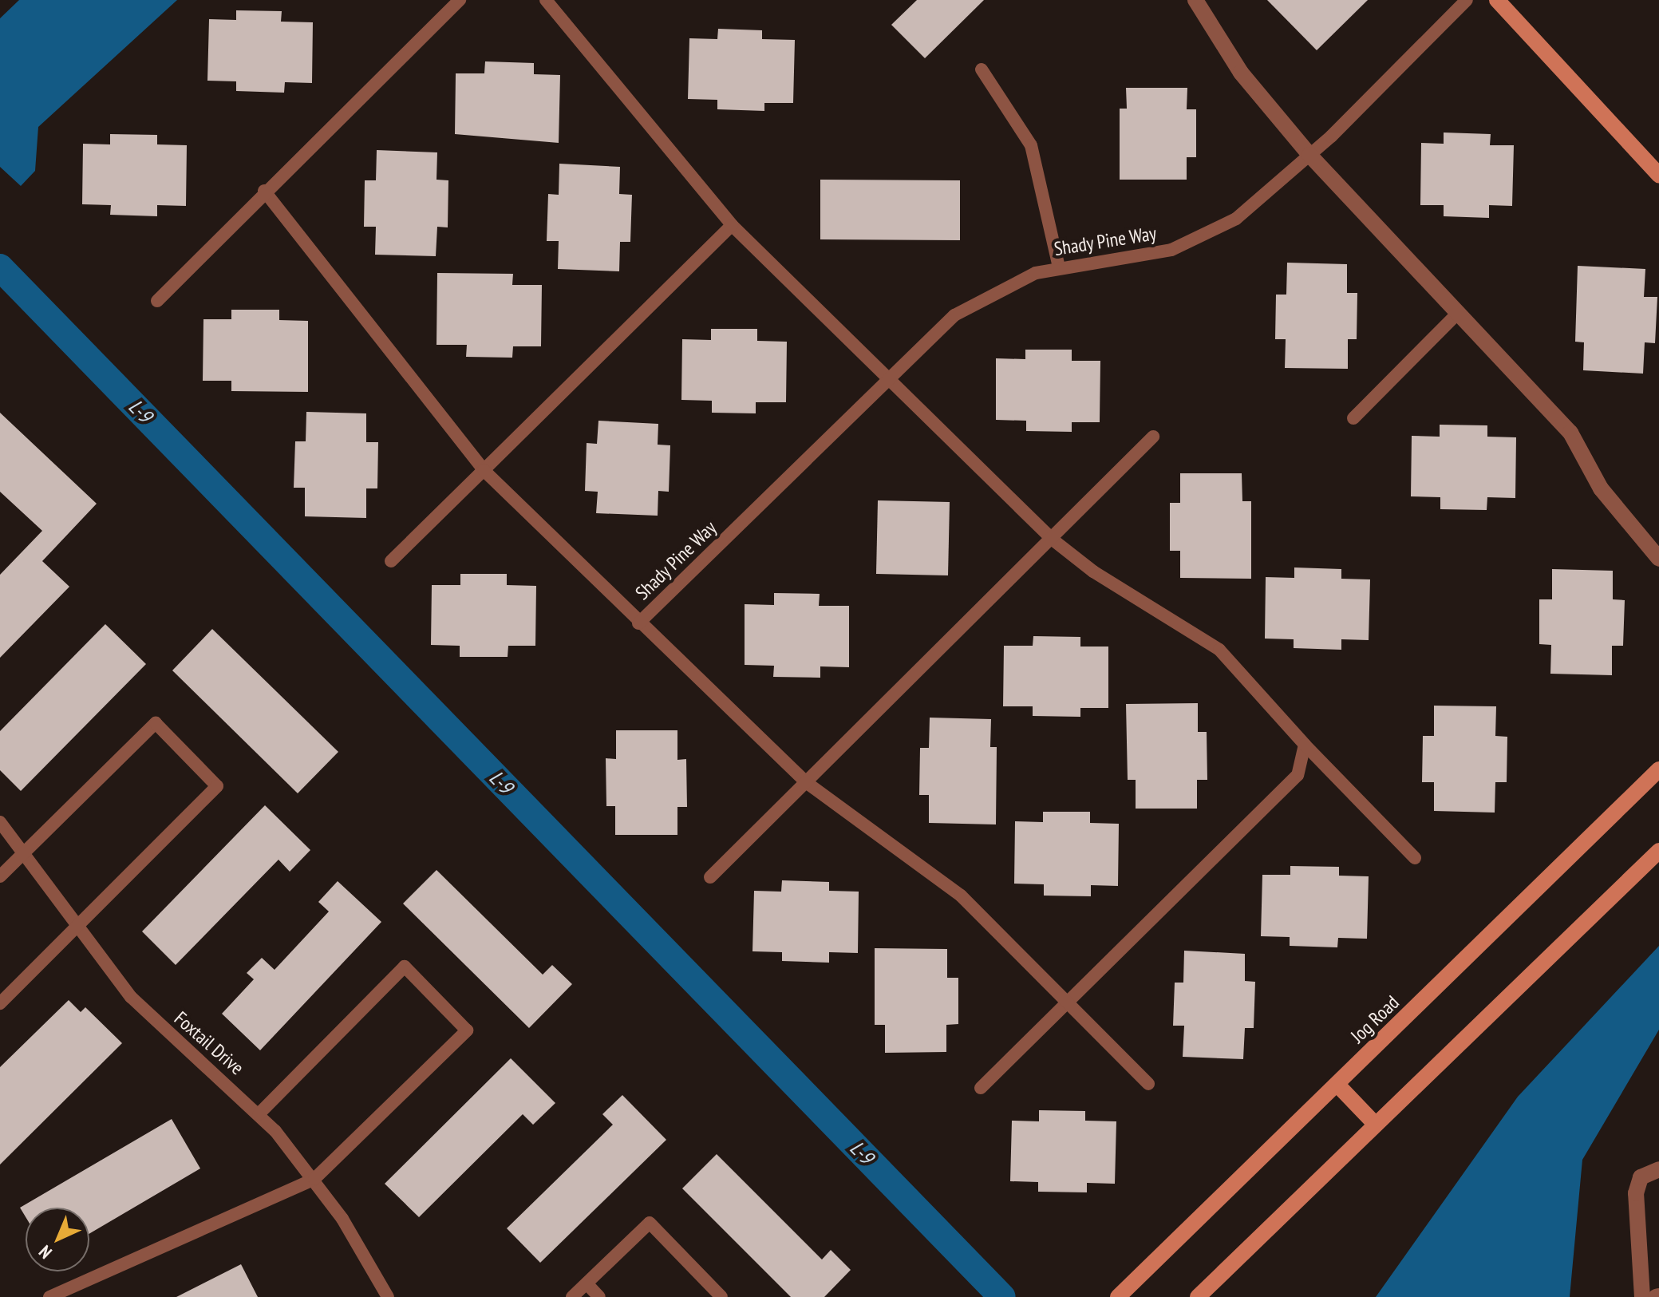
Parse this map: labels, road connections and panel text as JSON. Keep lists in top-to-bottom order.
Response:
{
  "streets": {
    "main road": ["Jog Road"],
    "lane": ["Shady Pine Way", "Foxtail Drive"]
  },
  "water": ["L-9"],
  "north": "bottom left"
}
